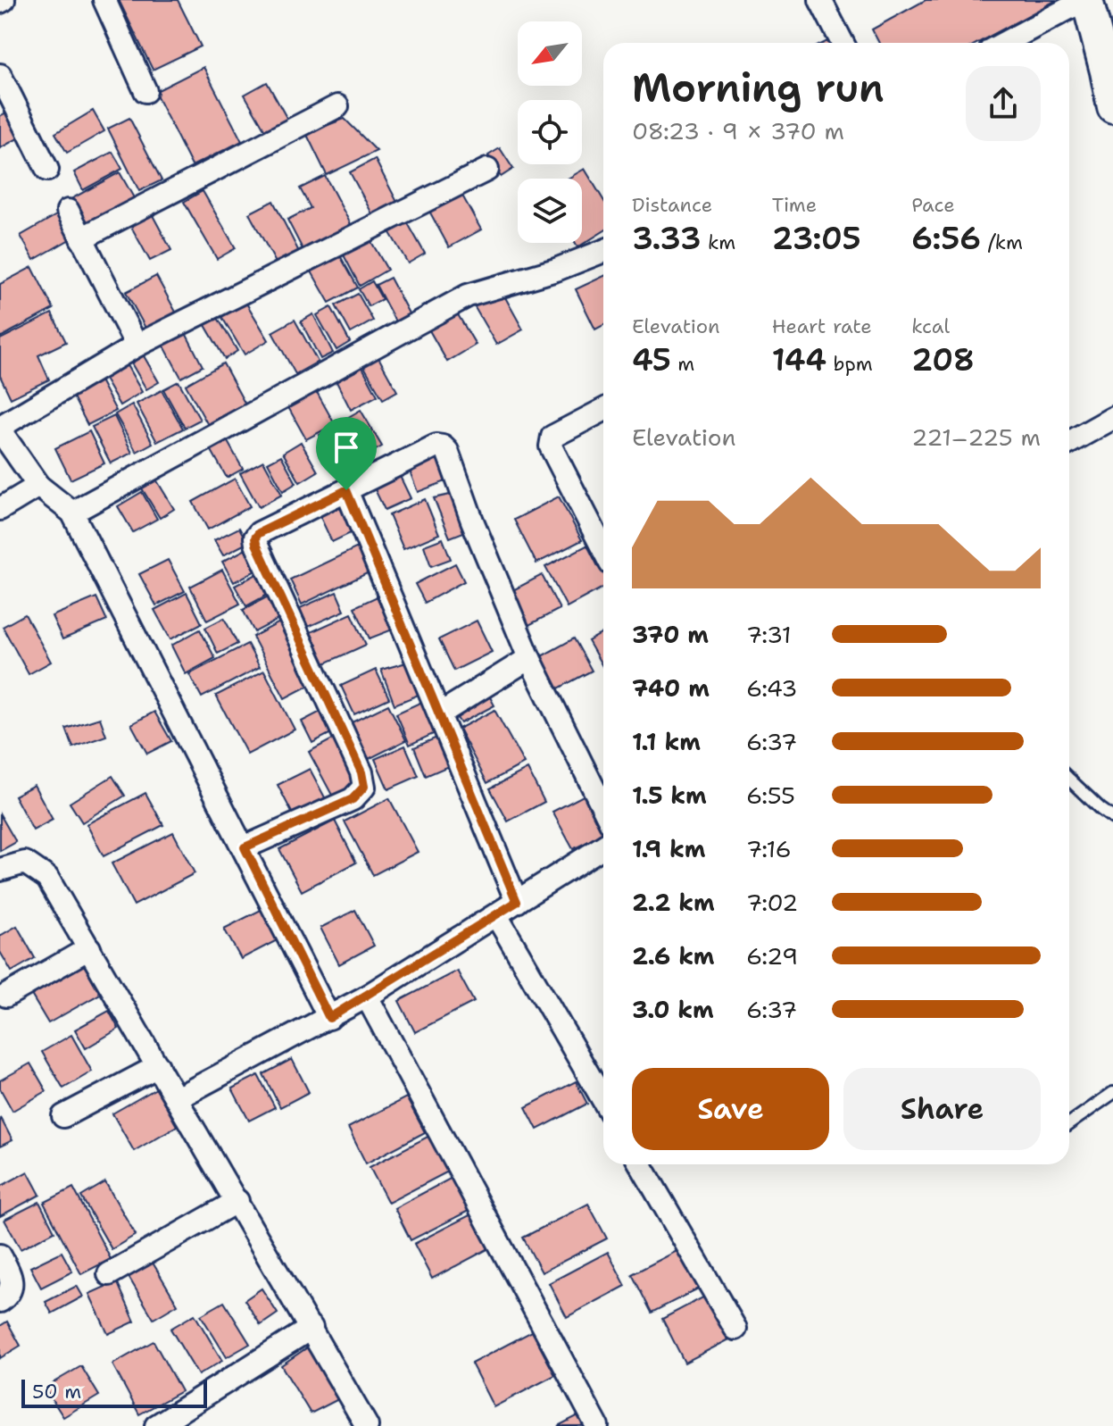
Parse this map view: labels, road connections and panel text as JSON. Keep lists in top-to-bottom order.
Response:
{
  "scale_bar": "50 m",
  "north": "bottom left",
  "page": {
    "heading": ["Morning run", "08:23 · 9 × 370 m"],
    "stats": [
      ["Distance", "3.33 km"],
      ["Time", "23:05"],
      ["Pace", "6:56 /km"],
      ["Elevation", "45 m"],
      ["Heart rate", "144 bpm"],
      ["kcal", "208"]
    ],
    "chart": ["Elevation", "221–225 m"],
    "list": [
      {
        "name": "370 m",
        "note": "7:31"
      },
      {
        "name": "740 m",
        "note": "6:43"
      },
      {
        "name": "1.1 km",
        "note": "6:37"
      },
      {
        "name": "1.5 km",
        "note": "6:55"
      },
      {
        "name": "1.9 km",
        "note": "7:16"
      },
      {
        "name": "2.2 km",
        "note": "7:02"
      },
      {
        "name": "2.6 km",
        "note": "6:29"
      },
      {
        "name": "3.0 km",
        "note": "6:37"
      }
    ],
    "buttons": ["Save", "Share"],
    "scale": "50 m"
  }
}
